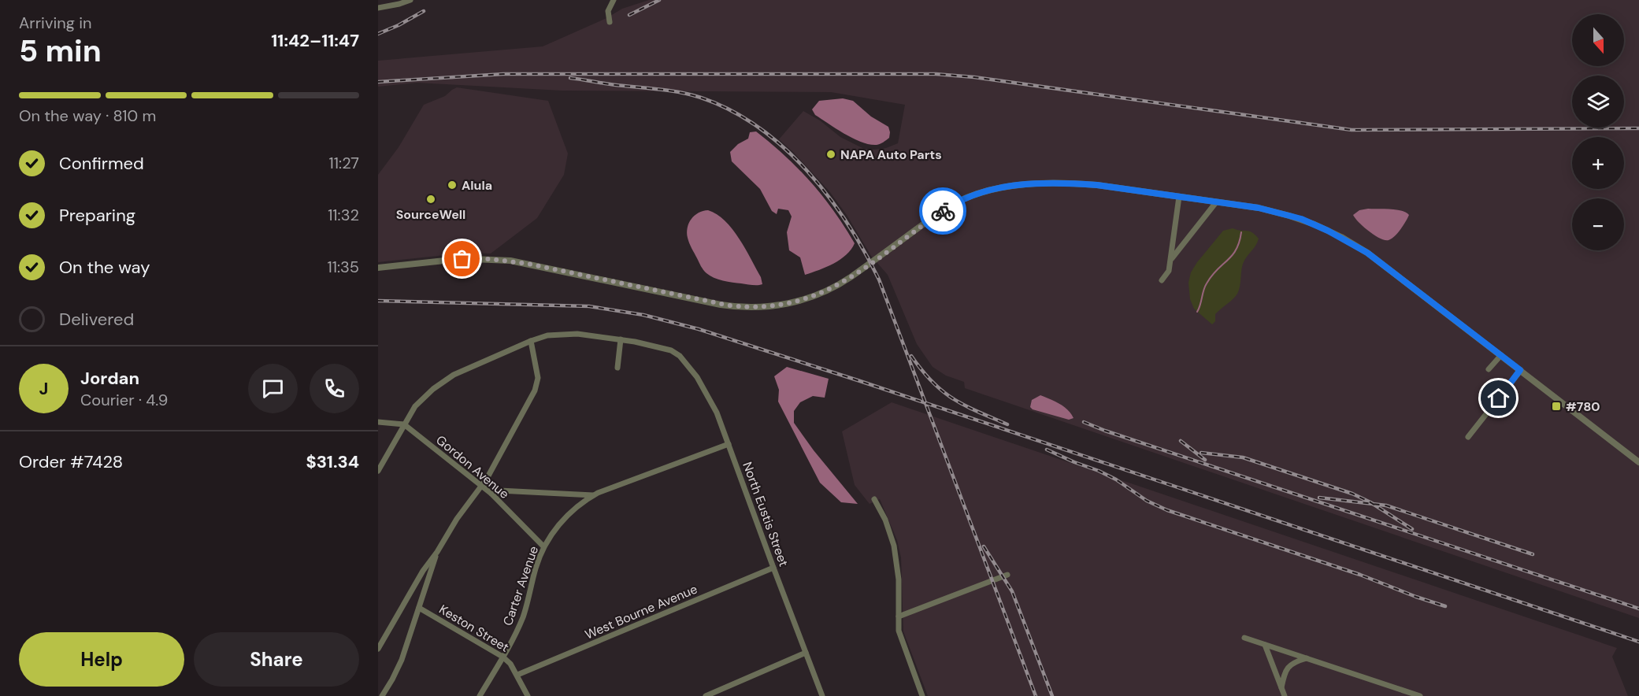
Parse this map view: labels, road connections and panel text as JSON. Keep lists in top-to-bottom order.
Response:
{
  "streets": {
    "street": [
      "Gordon Avenue",
      "North Eustis Street",
      "Carter Avenue",
      "West Bourne Avenue",
      "Keston Street"
    ]
  },
  "crossings": [
    ["Gordon Avenue", "Carter Avenue"],
    ["North Eustis Street", "Carter Avenue"],
    ["North Eustis Street", "West Bourne Avenue"],
    ["Carter Avenue", "Keston Street"],
    ["West Bourne Avenue", "Keston Street"]
  ],
  "places": {
    "other": ["NAPA Auto Parts", "Alula", "SourceWell"],
    "transit": ["#780"]
  },
  "north": "bottom",
  "page": {
    "heading": ["5 min", "Arriving in", "11:42–11:47"],
    "panel": [
      "Jordan",
      "Courier · 4.9",
      "Order #7428",
      "$31.34"
    ],
    "map_buttons": ["+", "−"],
    "bar": "On the way · 810 m",
    "list": [
      ["Confirmed", "11:27"],
      ["Preparing", "11:32"],
      ["On the way", "11:35"],
      "Delivered"
    ],
    "round": "J",
    "buttons": ["Help", "Share"]
  }
}
